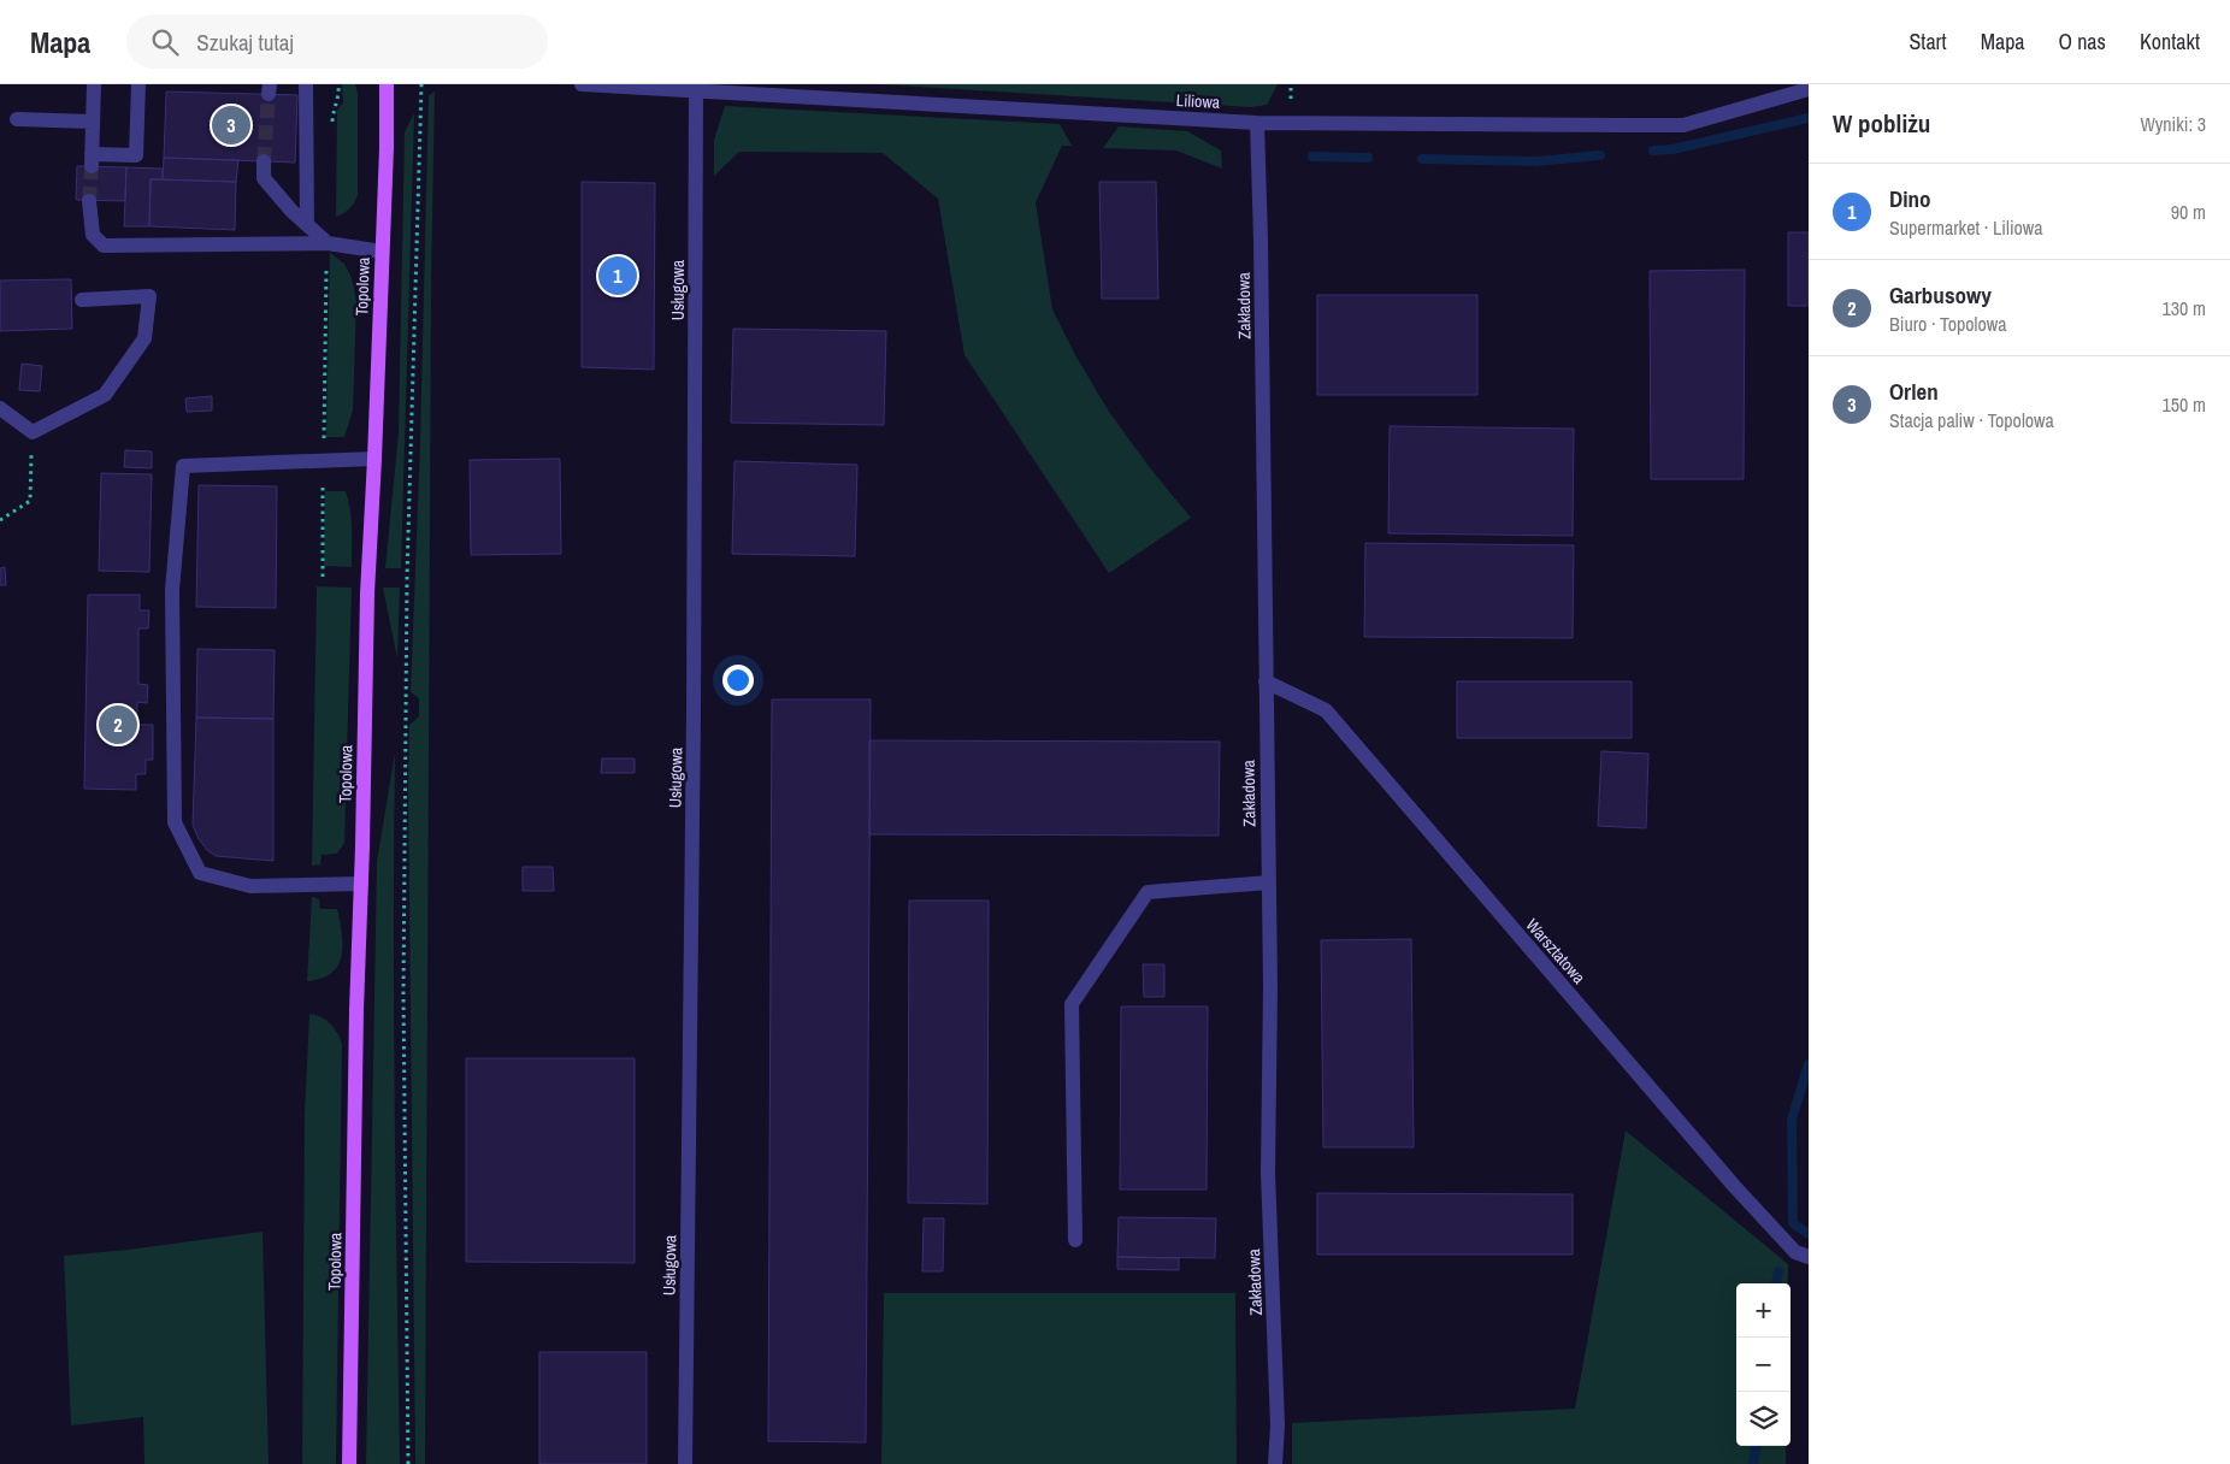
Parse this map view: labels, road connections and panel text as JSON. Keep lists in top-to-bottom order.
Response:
{
  "streets": {
    "main road": ["Topolowa"],
    "street": [
      "Liliowa",
      "Usługowa",
      "Zakładowa",
      "Warsztatowa"
    ]
  },
  "crossings": [
    ["Liliowa", "Usługowa"],
    ["Liliowa", "Zakładowa"],
    ["Zakładowa", "Warsztatowa"]
  ],
  "page": {
    "header": "Mapa",
    "search": "Szukaj tutaj",
    "nav": [
      "Start",
      "Mapa",
      "O nas",
      "Kontakt"
    ],
    "heading": ["W pobliżu", "Wyniki: 3"],
    "pins": ["3", "1", "2"],
    "list": [
      {
        "mark": "1",
        "name": "Dino",
        "note": "Supermarket · Liliowa",
        "value": "90 m"
      },
      {
        "mark": "2",
        "name": "Garbusowy",
        "note": "Biuro · Topolowa",
        "value": "130 m"
      },
      {
        "mark": "3",
        "name": "Orlen",
        "note": "Stacja paliw · Topolowa",
        "value": "150 m"
      }
    ],
    "map_buttons": ["+", "−"]
  }
}
